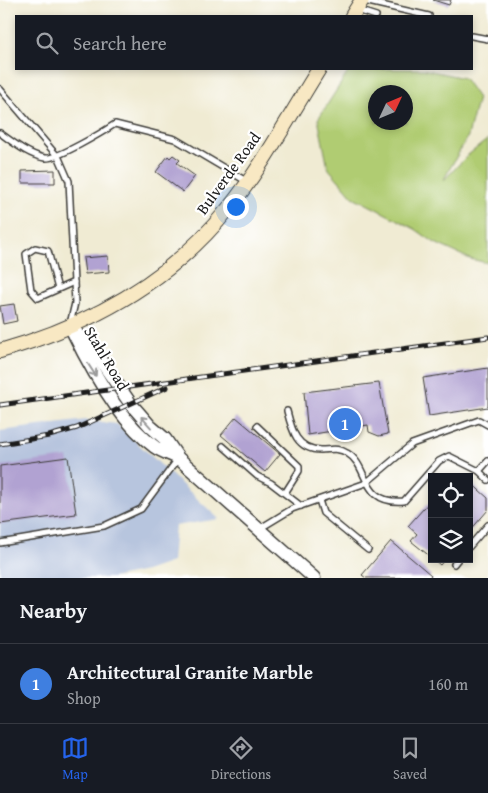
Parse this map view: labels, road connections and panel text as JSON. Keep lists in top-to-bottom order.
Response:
{
  "streets": {
    "main road": ["Bulverde Road"],
    "street": ["Stahl Road"]
  },
  "crossings": [
    ["Bulverde Road", "Stahl Road"]
  ],
  "north": "top right",
  "page": {
    "search": "Search here",
    "pins": "1",
    "heading": "Nearby",
    "list": [
      {
        "mark": "1",
        "name": "Architectural Granite Marble",
        "note": "Shop",
        "value": "160 m"
      }
    ],
    "nav": ["Map", "Directions", "Saved"]
  }
}
